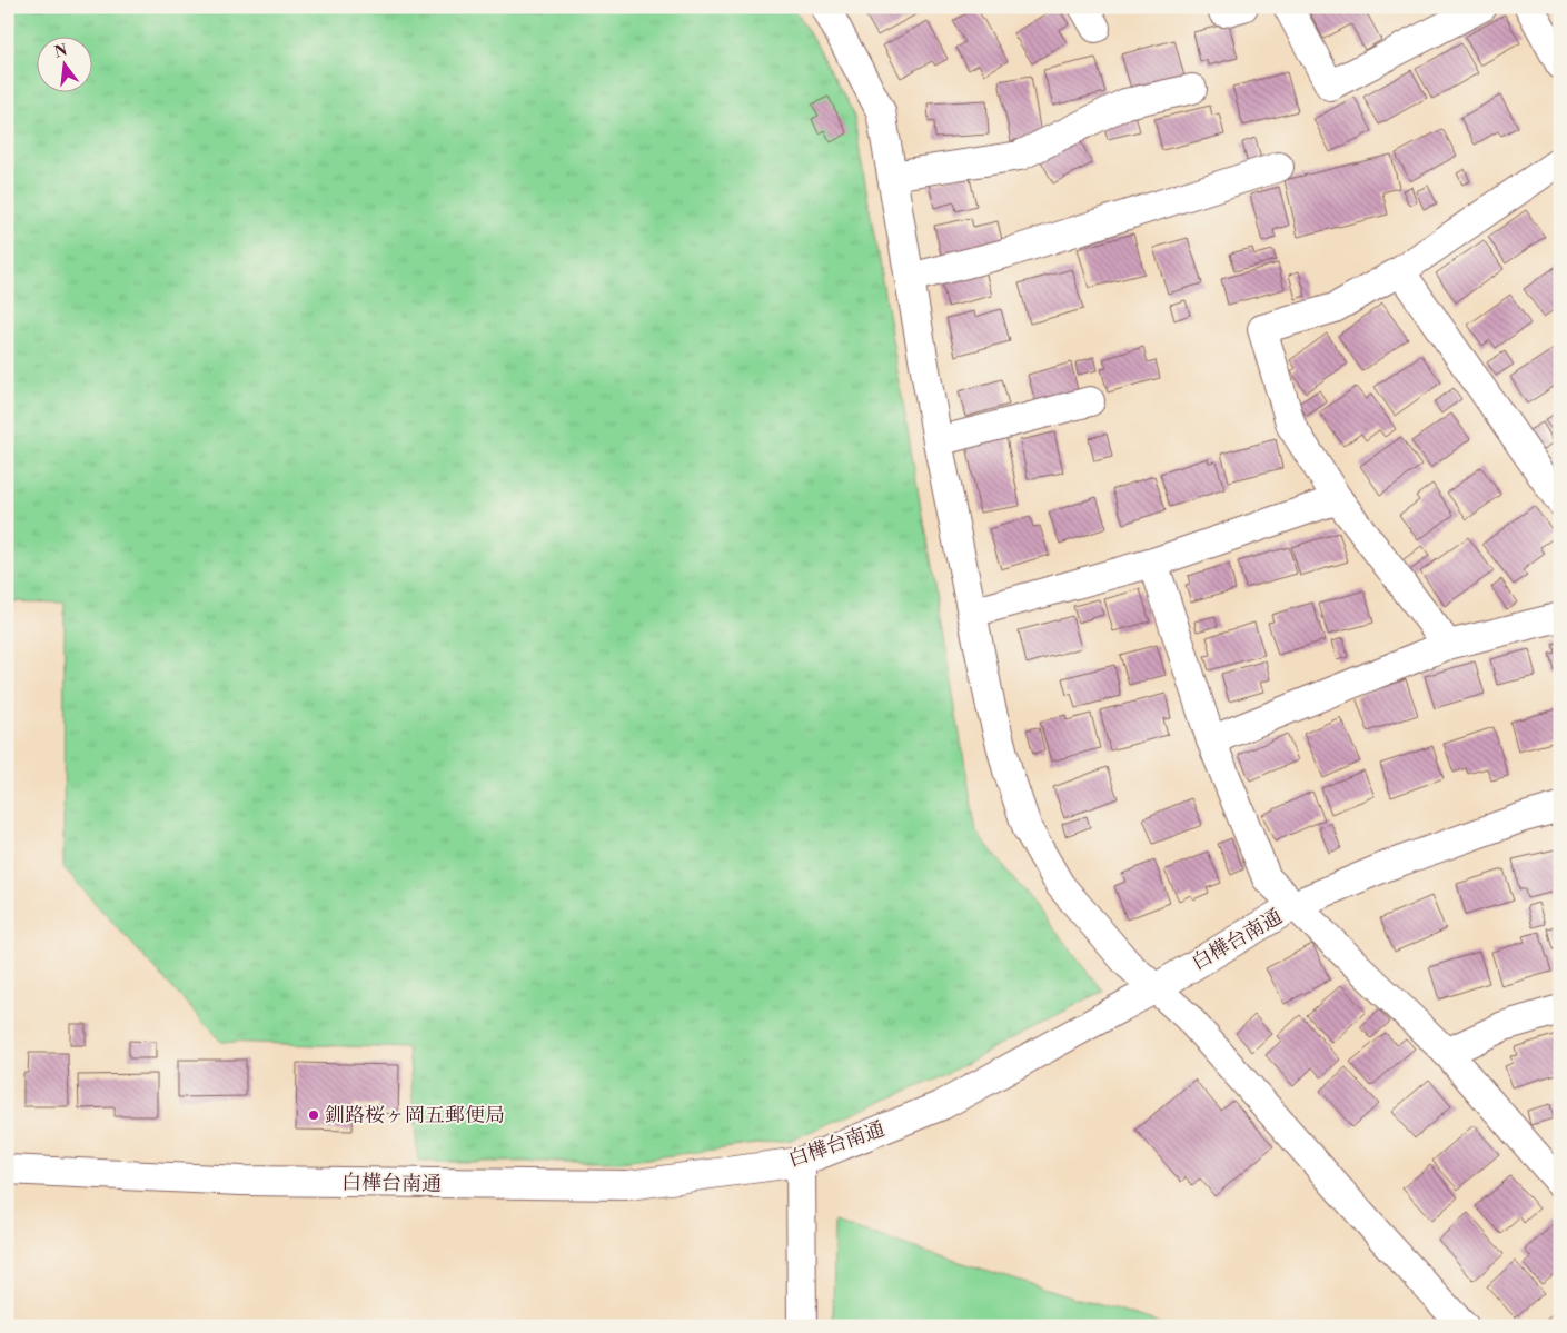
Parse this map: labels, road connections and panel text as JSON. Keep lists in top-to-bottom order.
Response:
{
  "streets": {
    "street": ["白樺台南通"]
  },
  "places": ["釧路桜ヶ岡五郵便局"],
  "north": "top"
}
